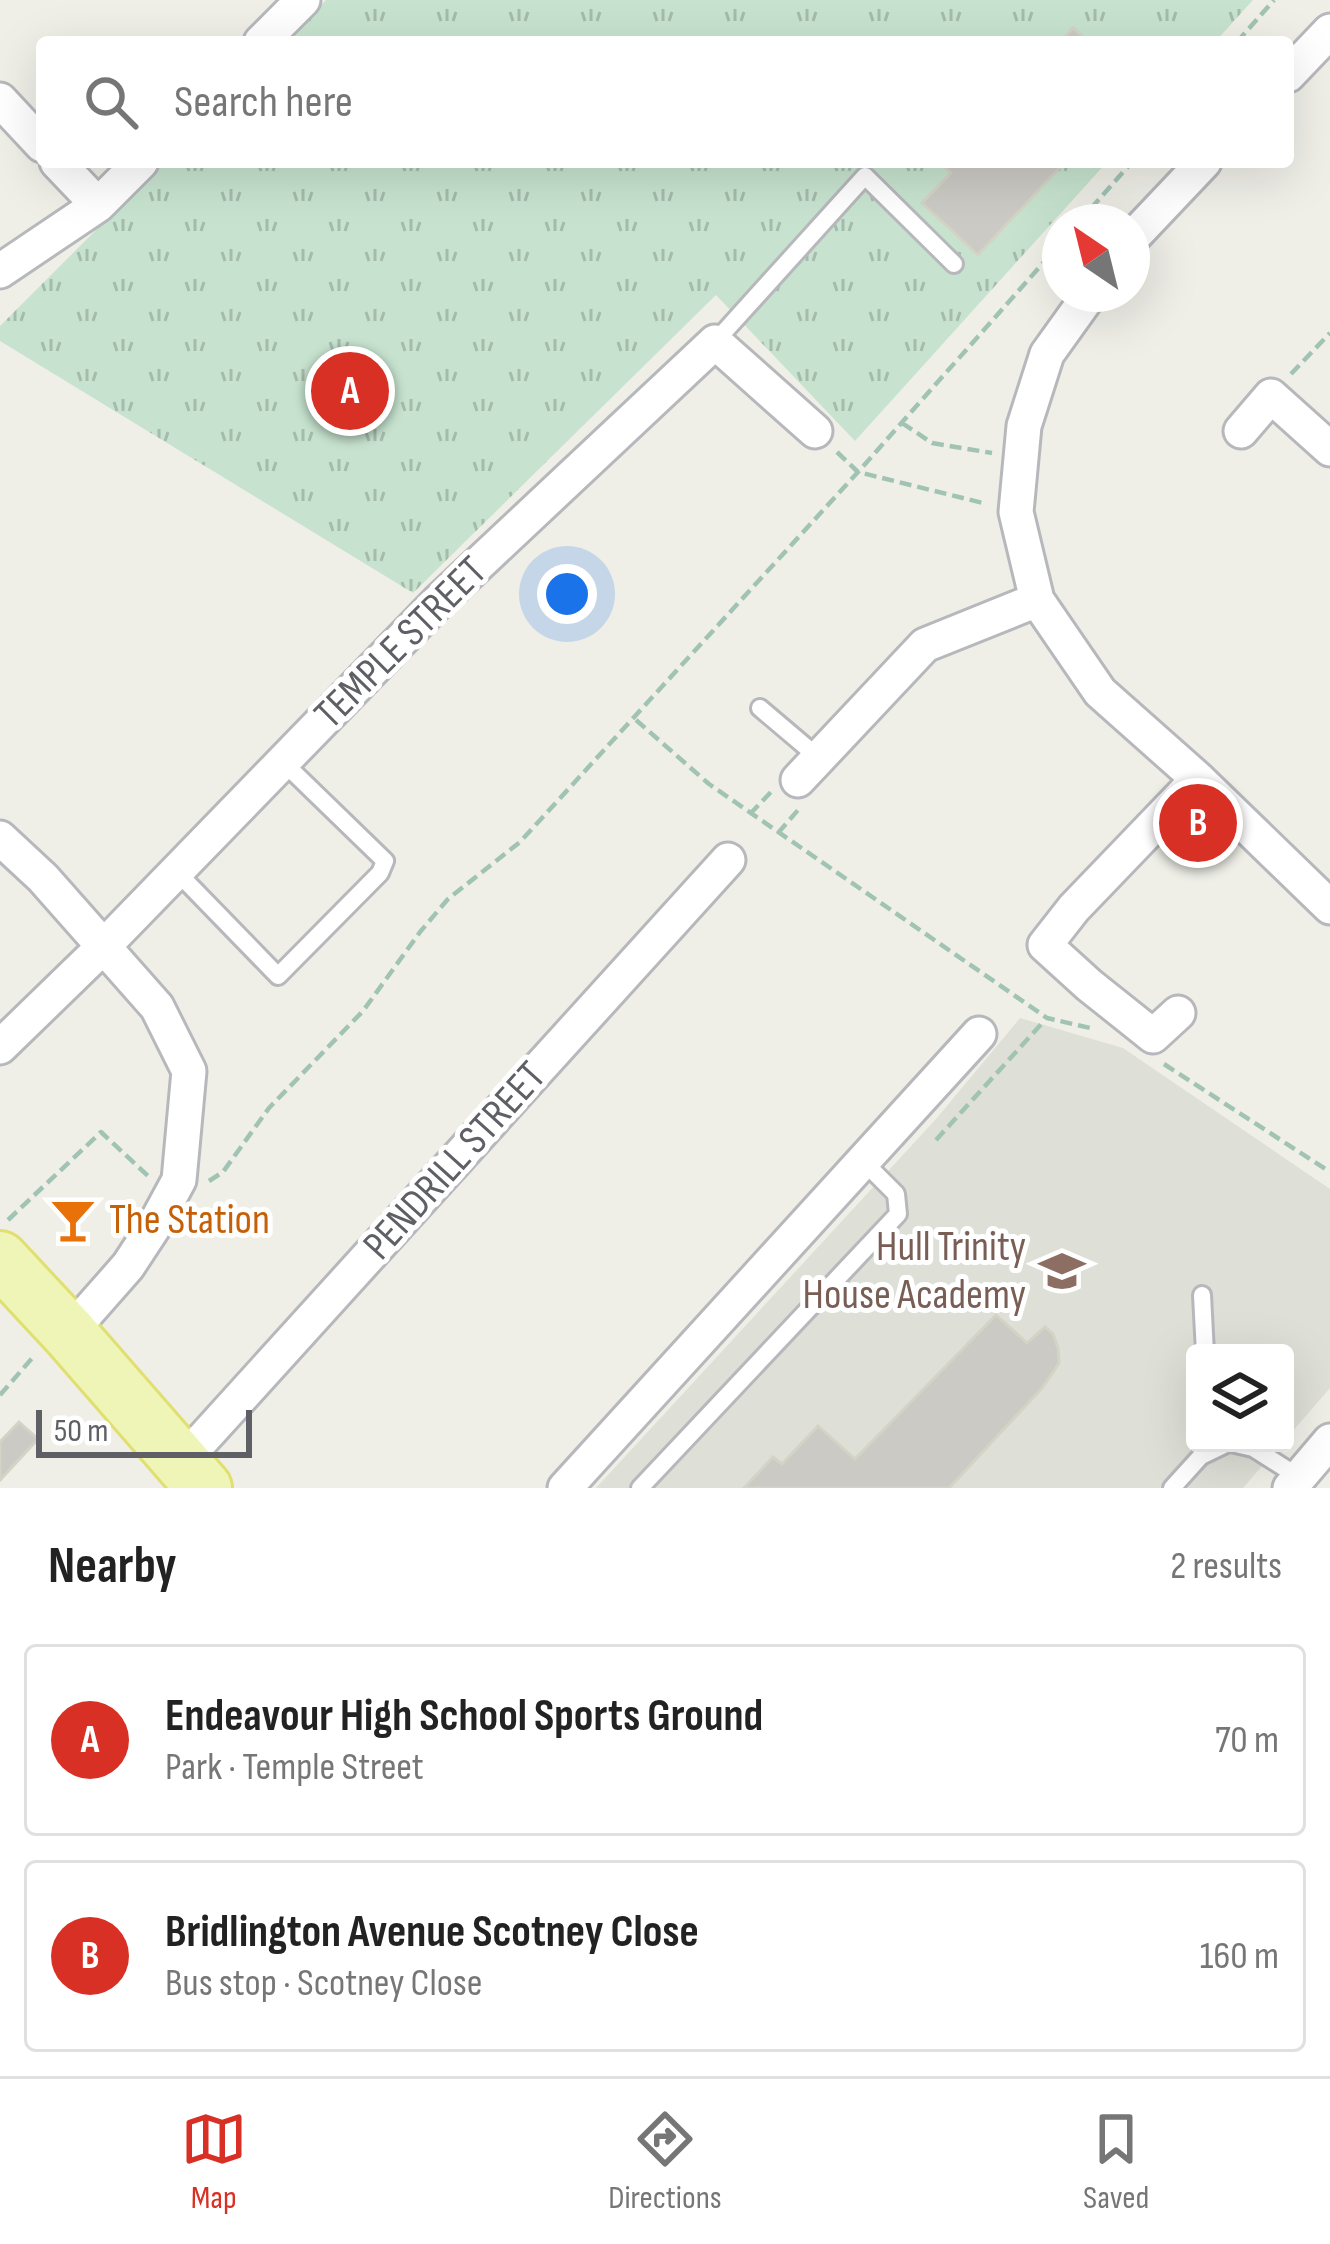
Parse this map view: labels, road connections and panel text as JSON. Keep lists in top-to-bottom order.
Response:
{
  "streets": {
    "street": ["TEMPLE STREET", "PENDRILL STREET"]
  },
  "places": {
    "bar": ["The Station"],
    "school or university": ["Hull Trinity House Academy"]
  },
  "scale_bar": "50 m",
  "north": "top left",
  "page": {
    "search": "Search here",
    "pins": ["A", "B"],
    "scale": "50 m",
    "heading": ["Nearby", "2 results"],
    "list": [
      {
        "mark": "A",
        "name": "Endeavour High School Sports Ground",
        "note": "Park · Temple Street",
        "value": "70 m"
      },
      {
        "mark": "B",
        "name": "Bridlington Avenue Scotney Close",
        "note": "Bus stop · Scotney Close",
        "value": "160 m"
      }
    ],
    "nav": ["Map", "Directions", "Saved"]
  }
}
